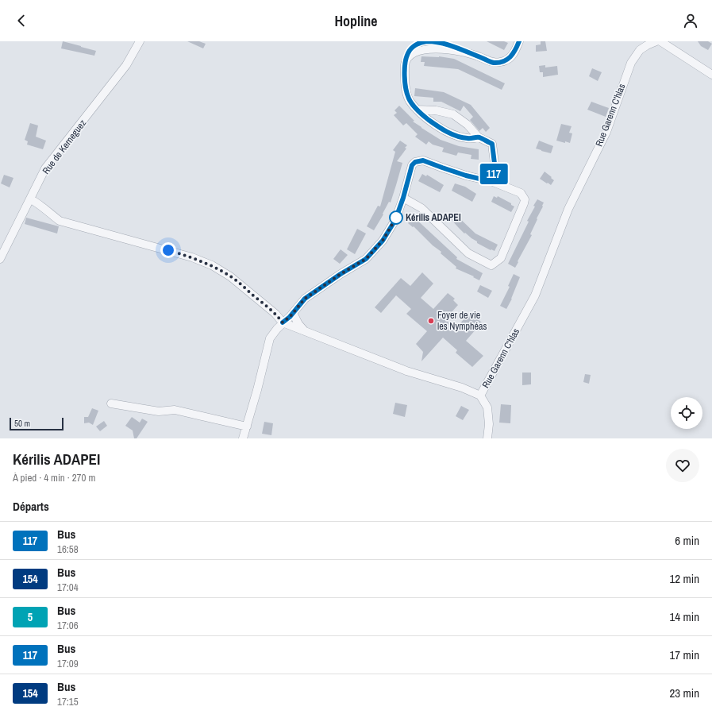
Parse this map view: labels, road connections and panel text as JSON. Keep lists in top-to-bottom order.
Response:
{
  "streets": {
    "street": ["Rue Garenn C'hlas", "Rue de Kerneguez"]
  },
  "places": ["Kérilis ADAPEI", "Foyer de vie les Nymphéas"],
  "lines": ["bus line 117"],
  "scale_bar": "50 m",
  "page": {
    "header": "Hopline",
    "on_map": "117",
    "scale": "50 m",
    "heading": [
      ["Kérilis ADAPEI", "À pied · 4 min · 270 m"],
      "Départs"
    ],
    "list": [
      {
        "mark": "117",
        "name": "Bus",
        "note": "16:58",
        "value": "6 min"
      },
      {
        "mark": "154",
        "name": "Bus",
        "note": "17:04",
        "value": "12 min"
      },
      {
        "mark": "5",
        "name": "Bus",
        "note": "17:06",
        "value": "14 min"
      },
      {
        "mark": "117",
        "name": "Bus",
        "note": "17:09",
        "value": "17 min"
      },
      {
        "mark": "154",
        "name": "Bus",
        "note": "17:15",
        "value": "23 min"
      }
    ]
  }
}
